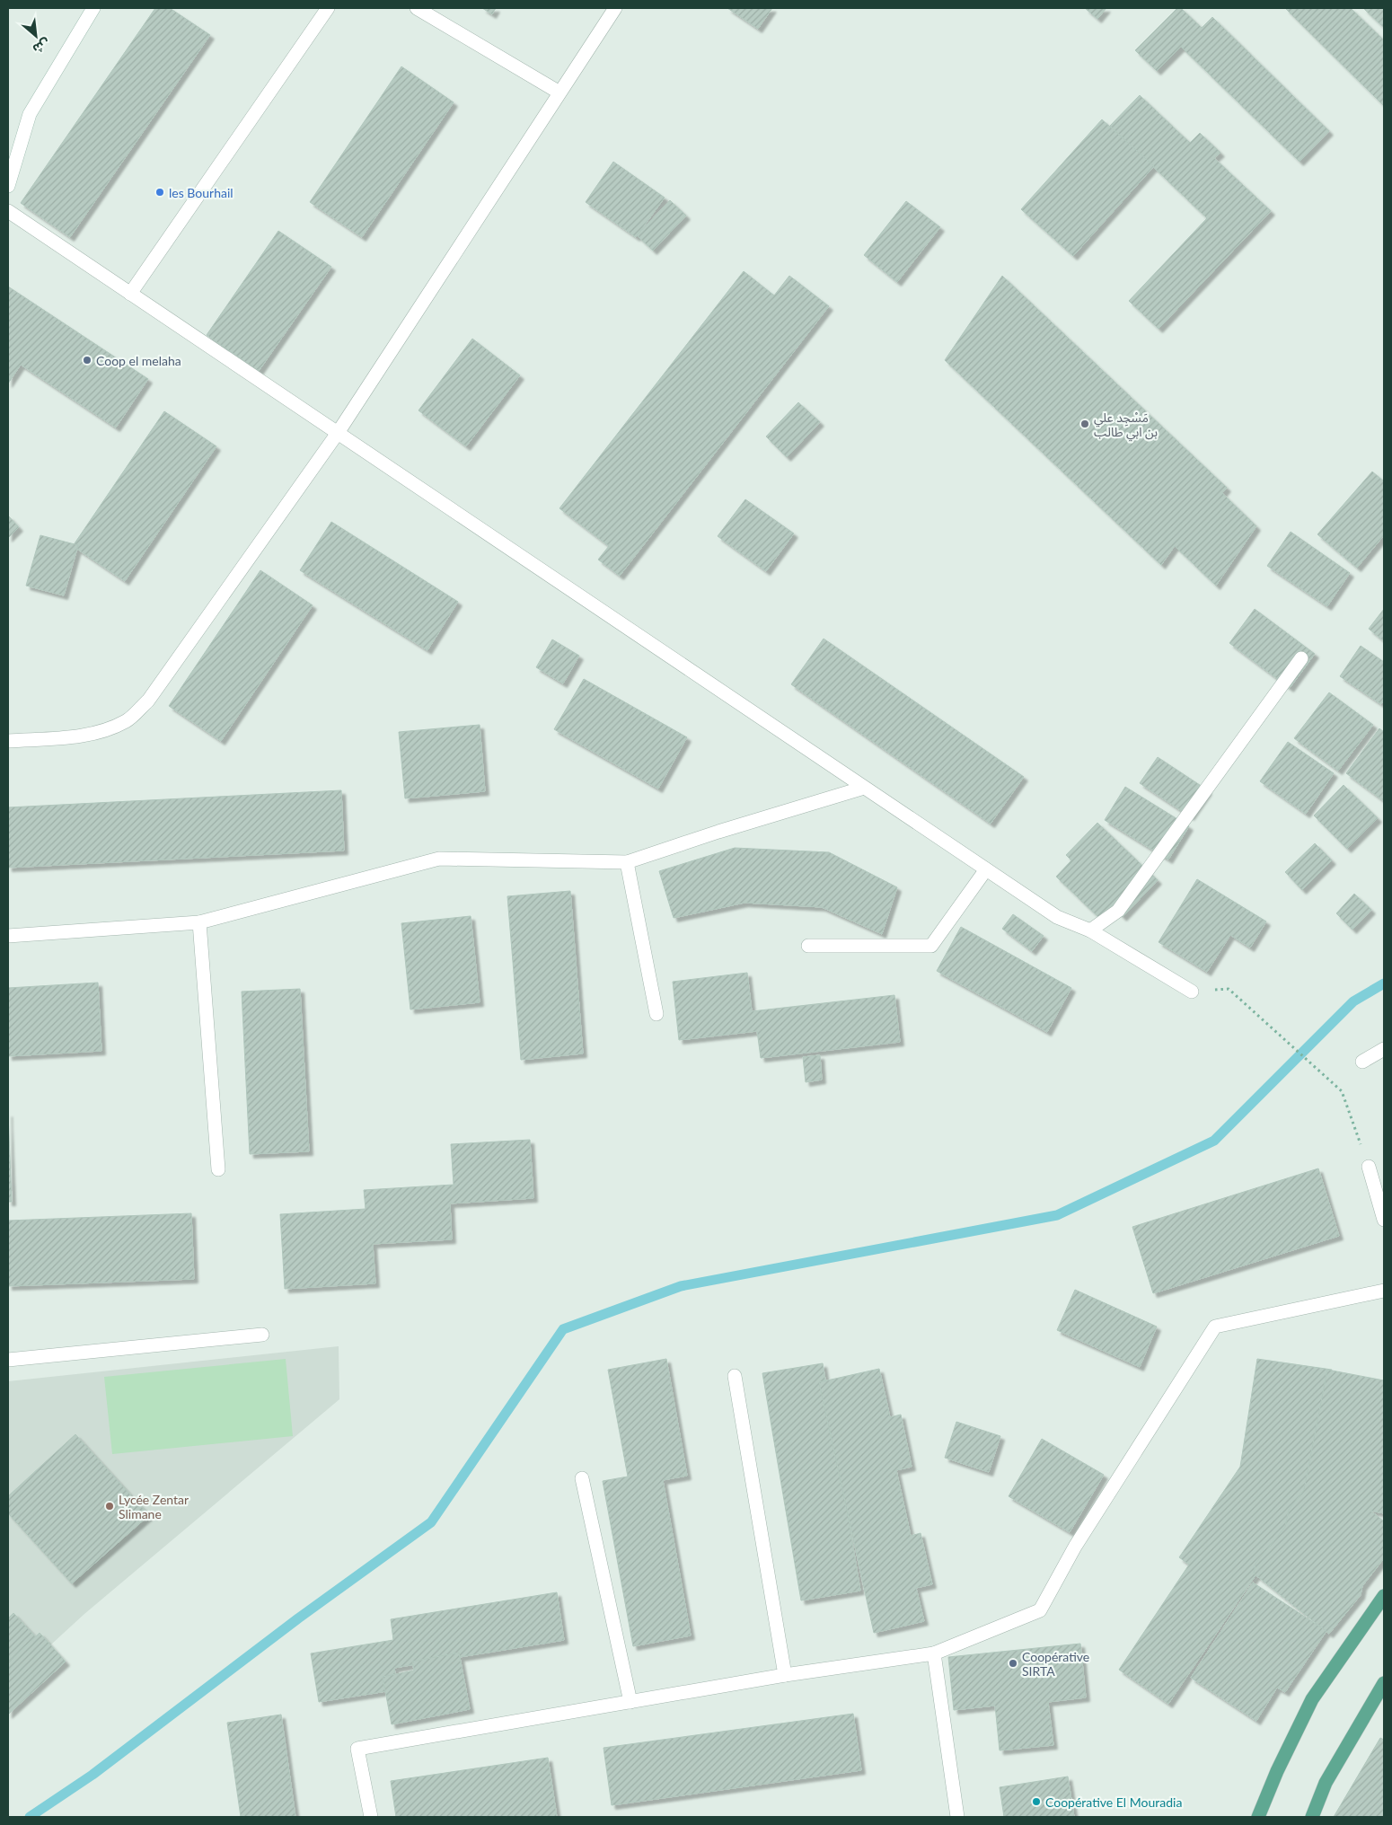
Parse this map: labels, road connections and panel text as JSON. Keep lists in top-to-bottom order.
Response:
{
  "places": [
    "les Bourhail",
    "Coop el melaha",
    "مَسْجِد علي بن ابي طالب",
    "Lycée Zentar Slimane",
    "Coopérative SIRTA",
    "Coopérative El Mouradia"
  ],
  "north": "bottom right"
}
